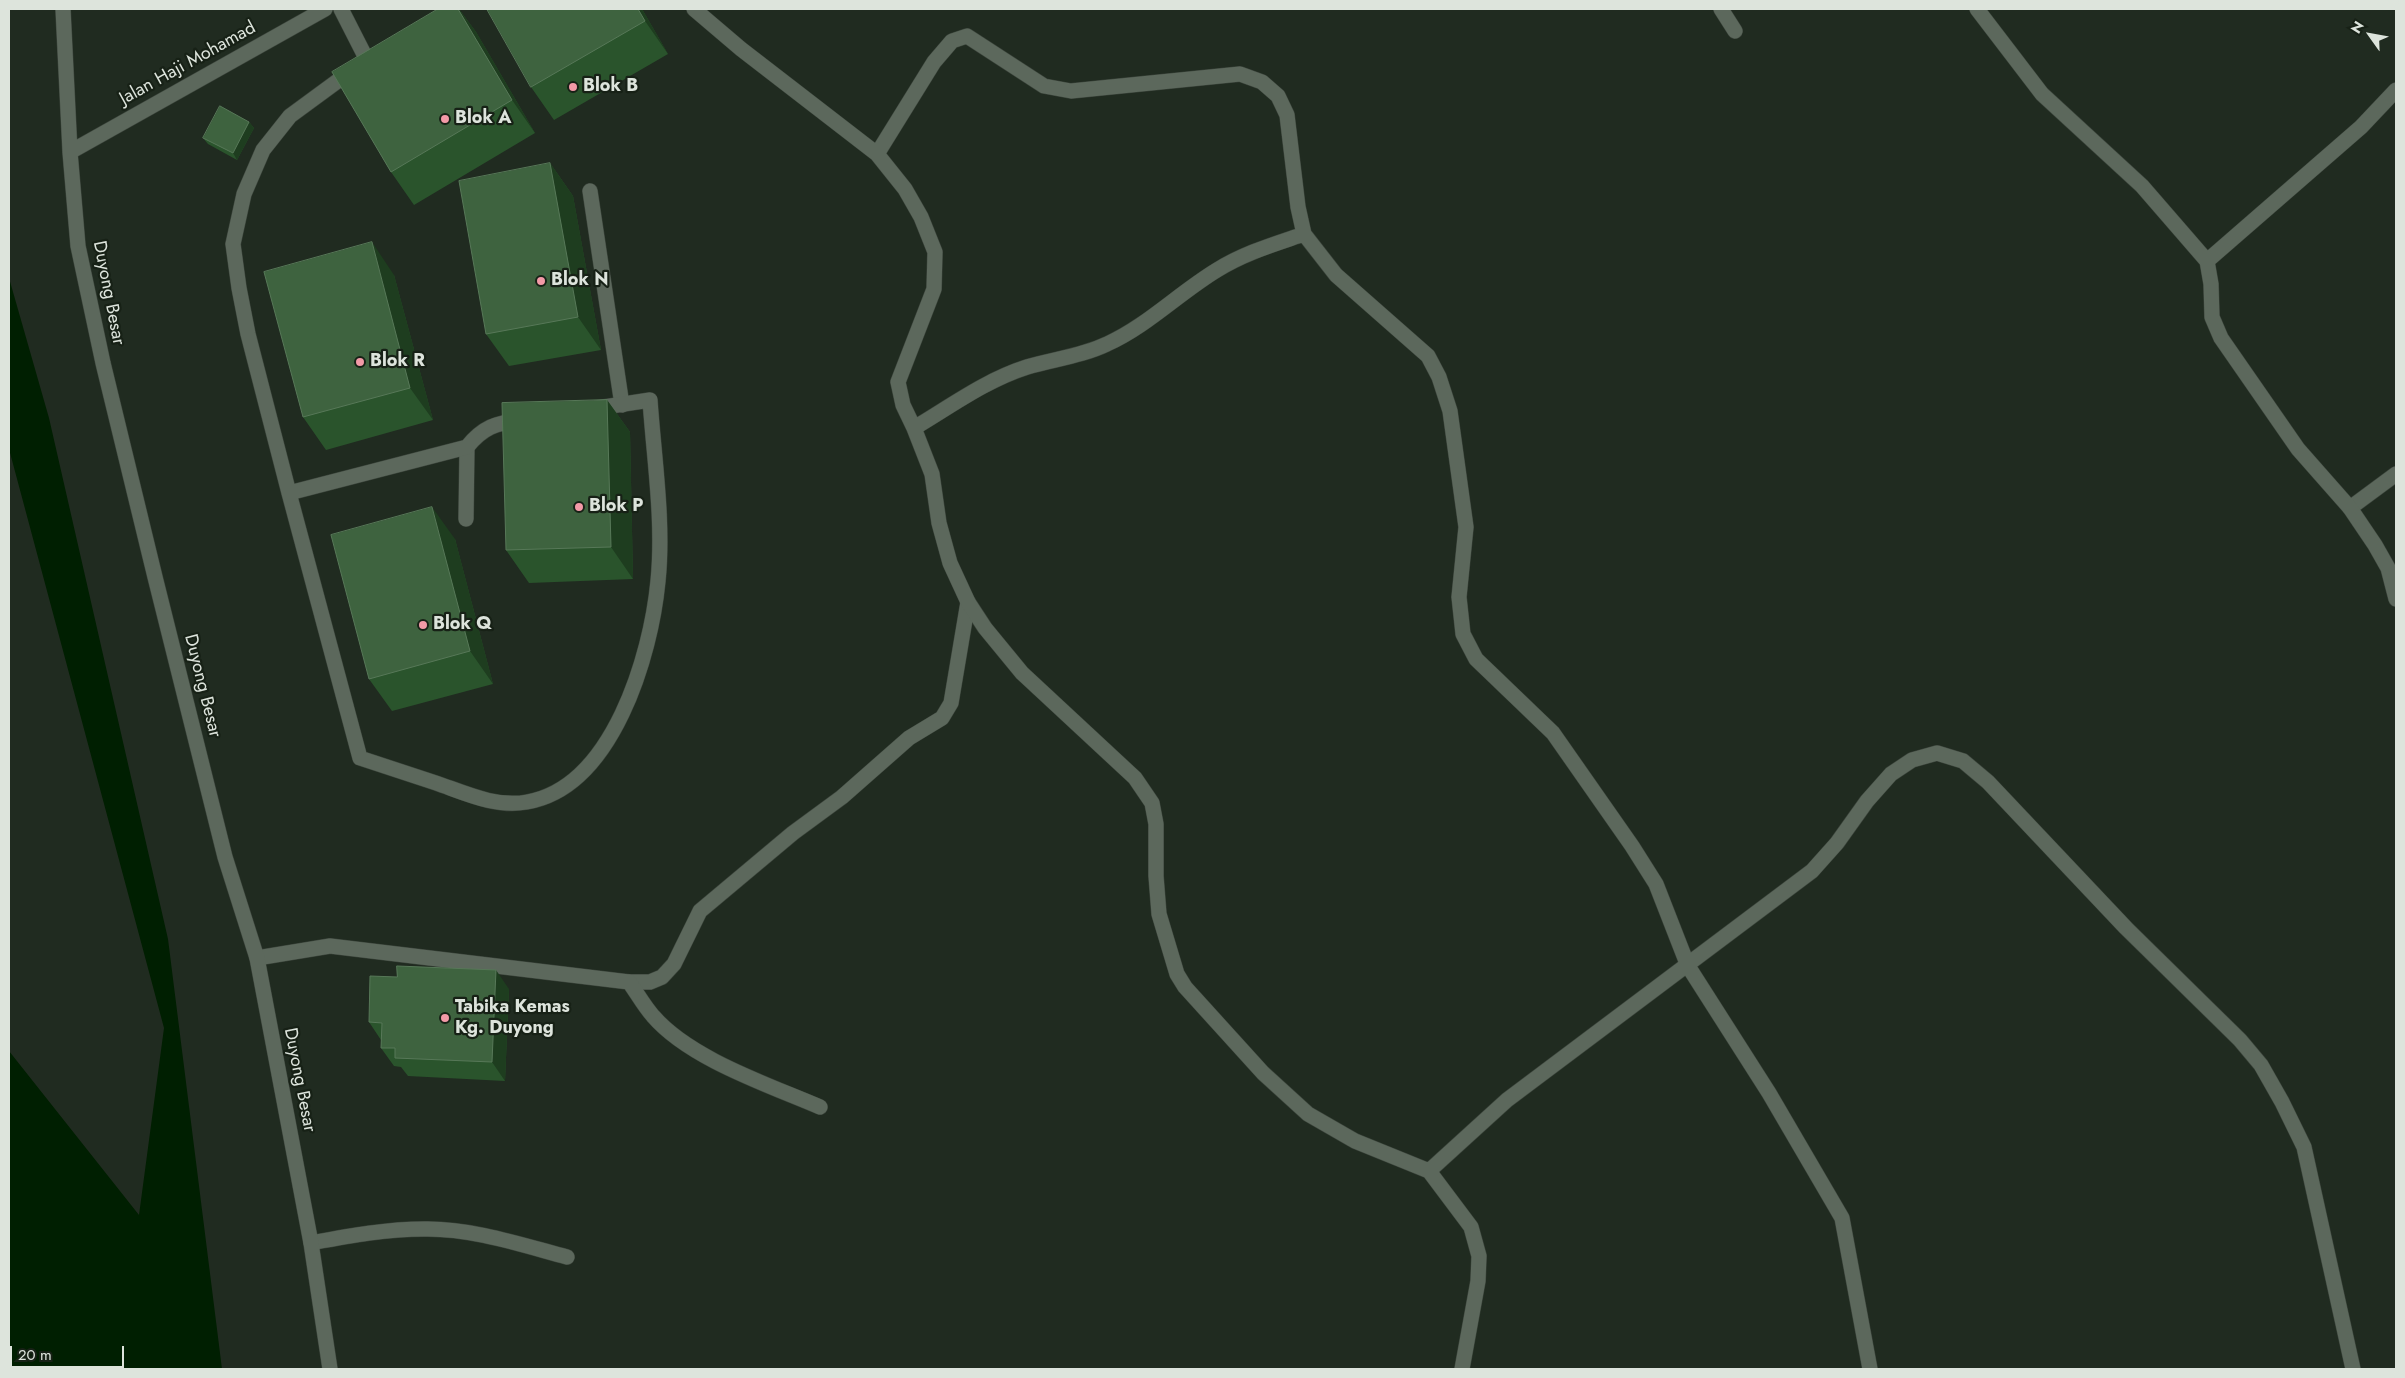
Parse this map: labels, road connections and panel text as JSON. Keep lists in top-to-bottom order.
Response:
{
  "streets": {
    "street": ["Jalan Haji Mohamad", "Duyong Besar"]
  },
  "crossings": [
    ["Jalan Haji Mohamad", "Duyong Besar"]
  ],
  "places": [
    "Blok B",
    "Blok A",
    "Blok N",
    "Blok R",
    "Blok P",
    "Blok Q",
    "Tabika Kemas Kg. Duyong"
  ],
  "scale_bar": "20 m",
  "north": "top left"
}
